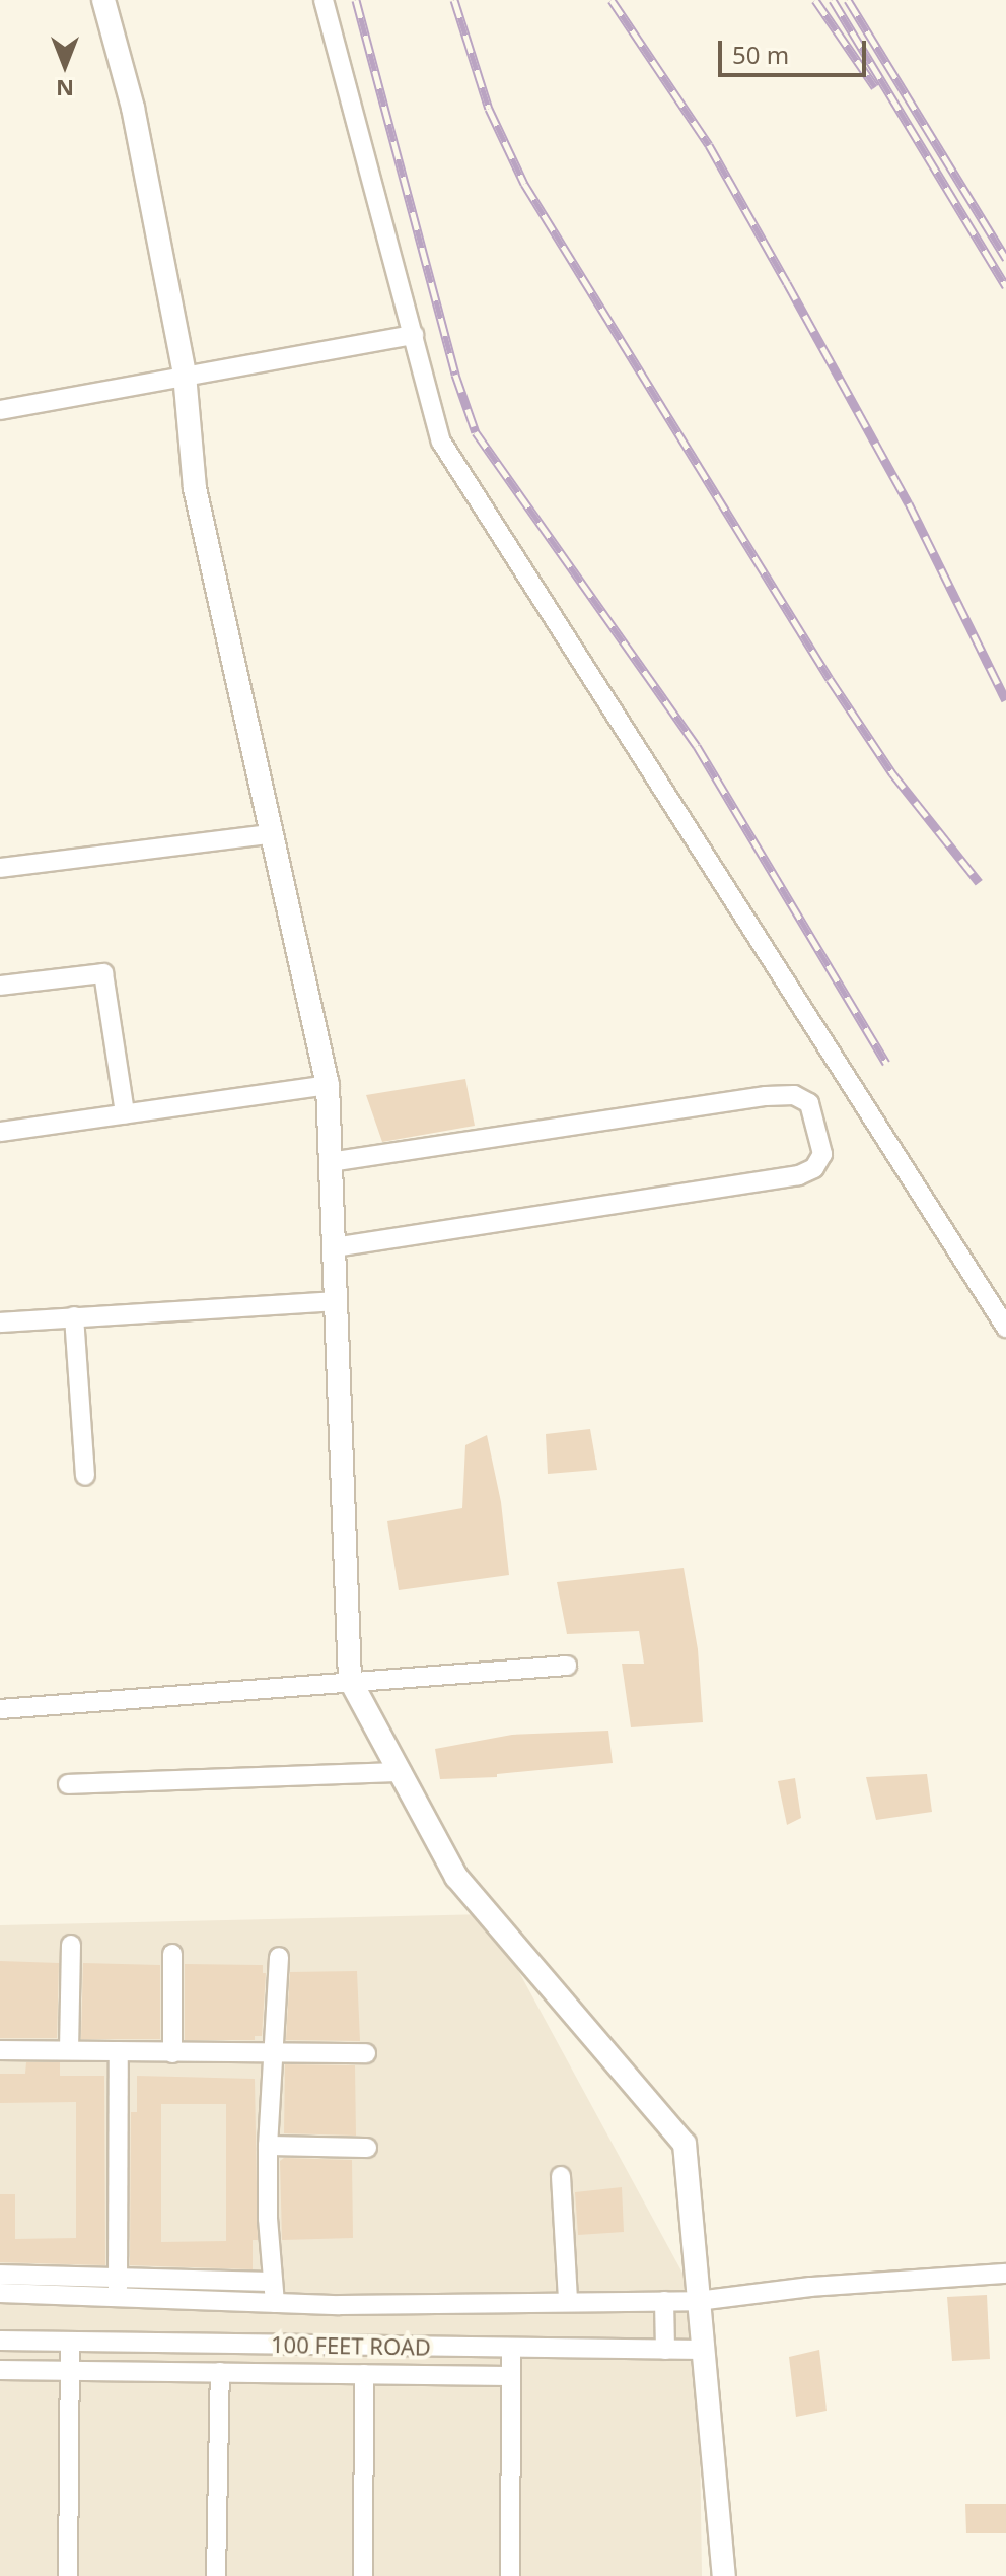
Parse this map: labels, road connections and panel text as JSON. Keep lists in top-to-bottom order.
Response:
{
  "streets": {
    "street": ["100 FEET ROAD"]
  },
  "scale_bar": "50 m",
  "north": "bottom"
}
